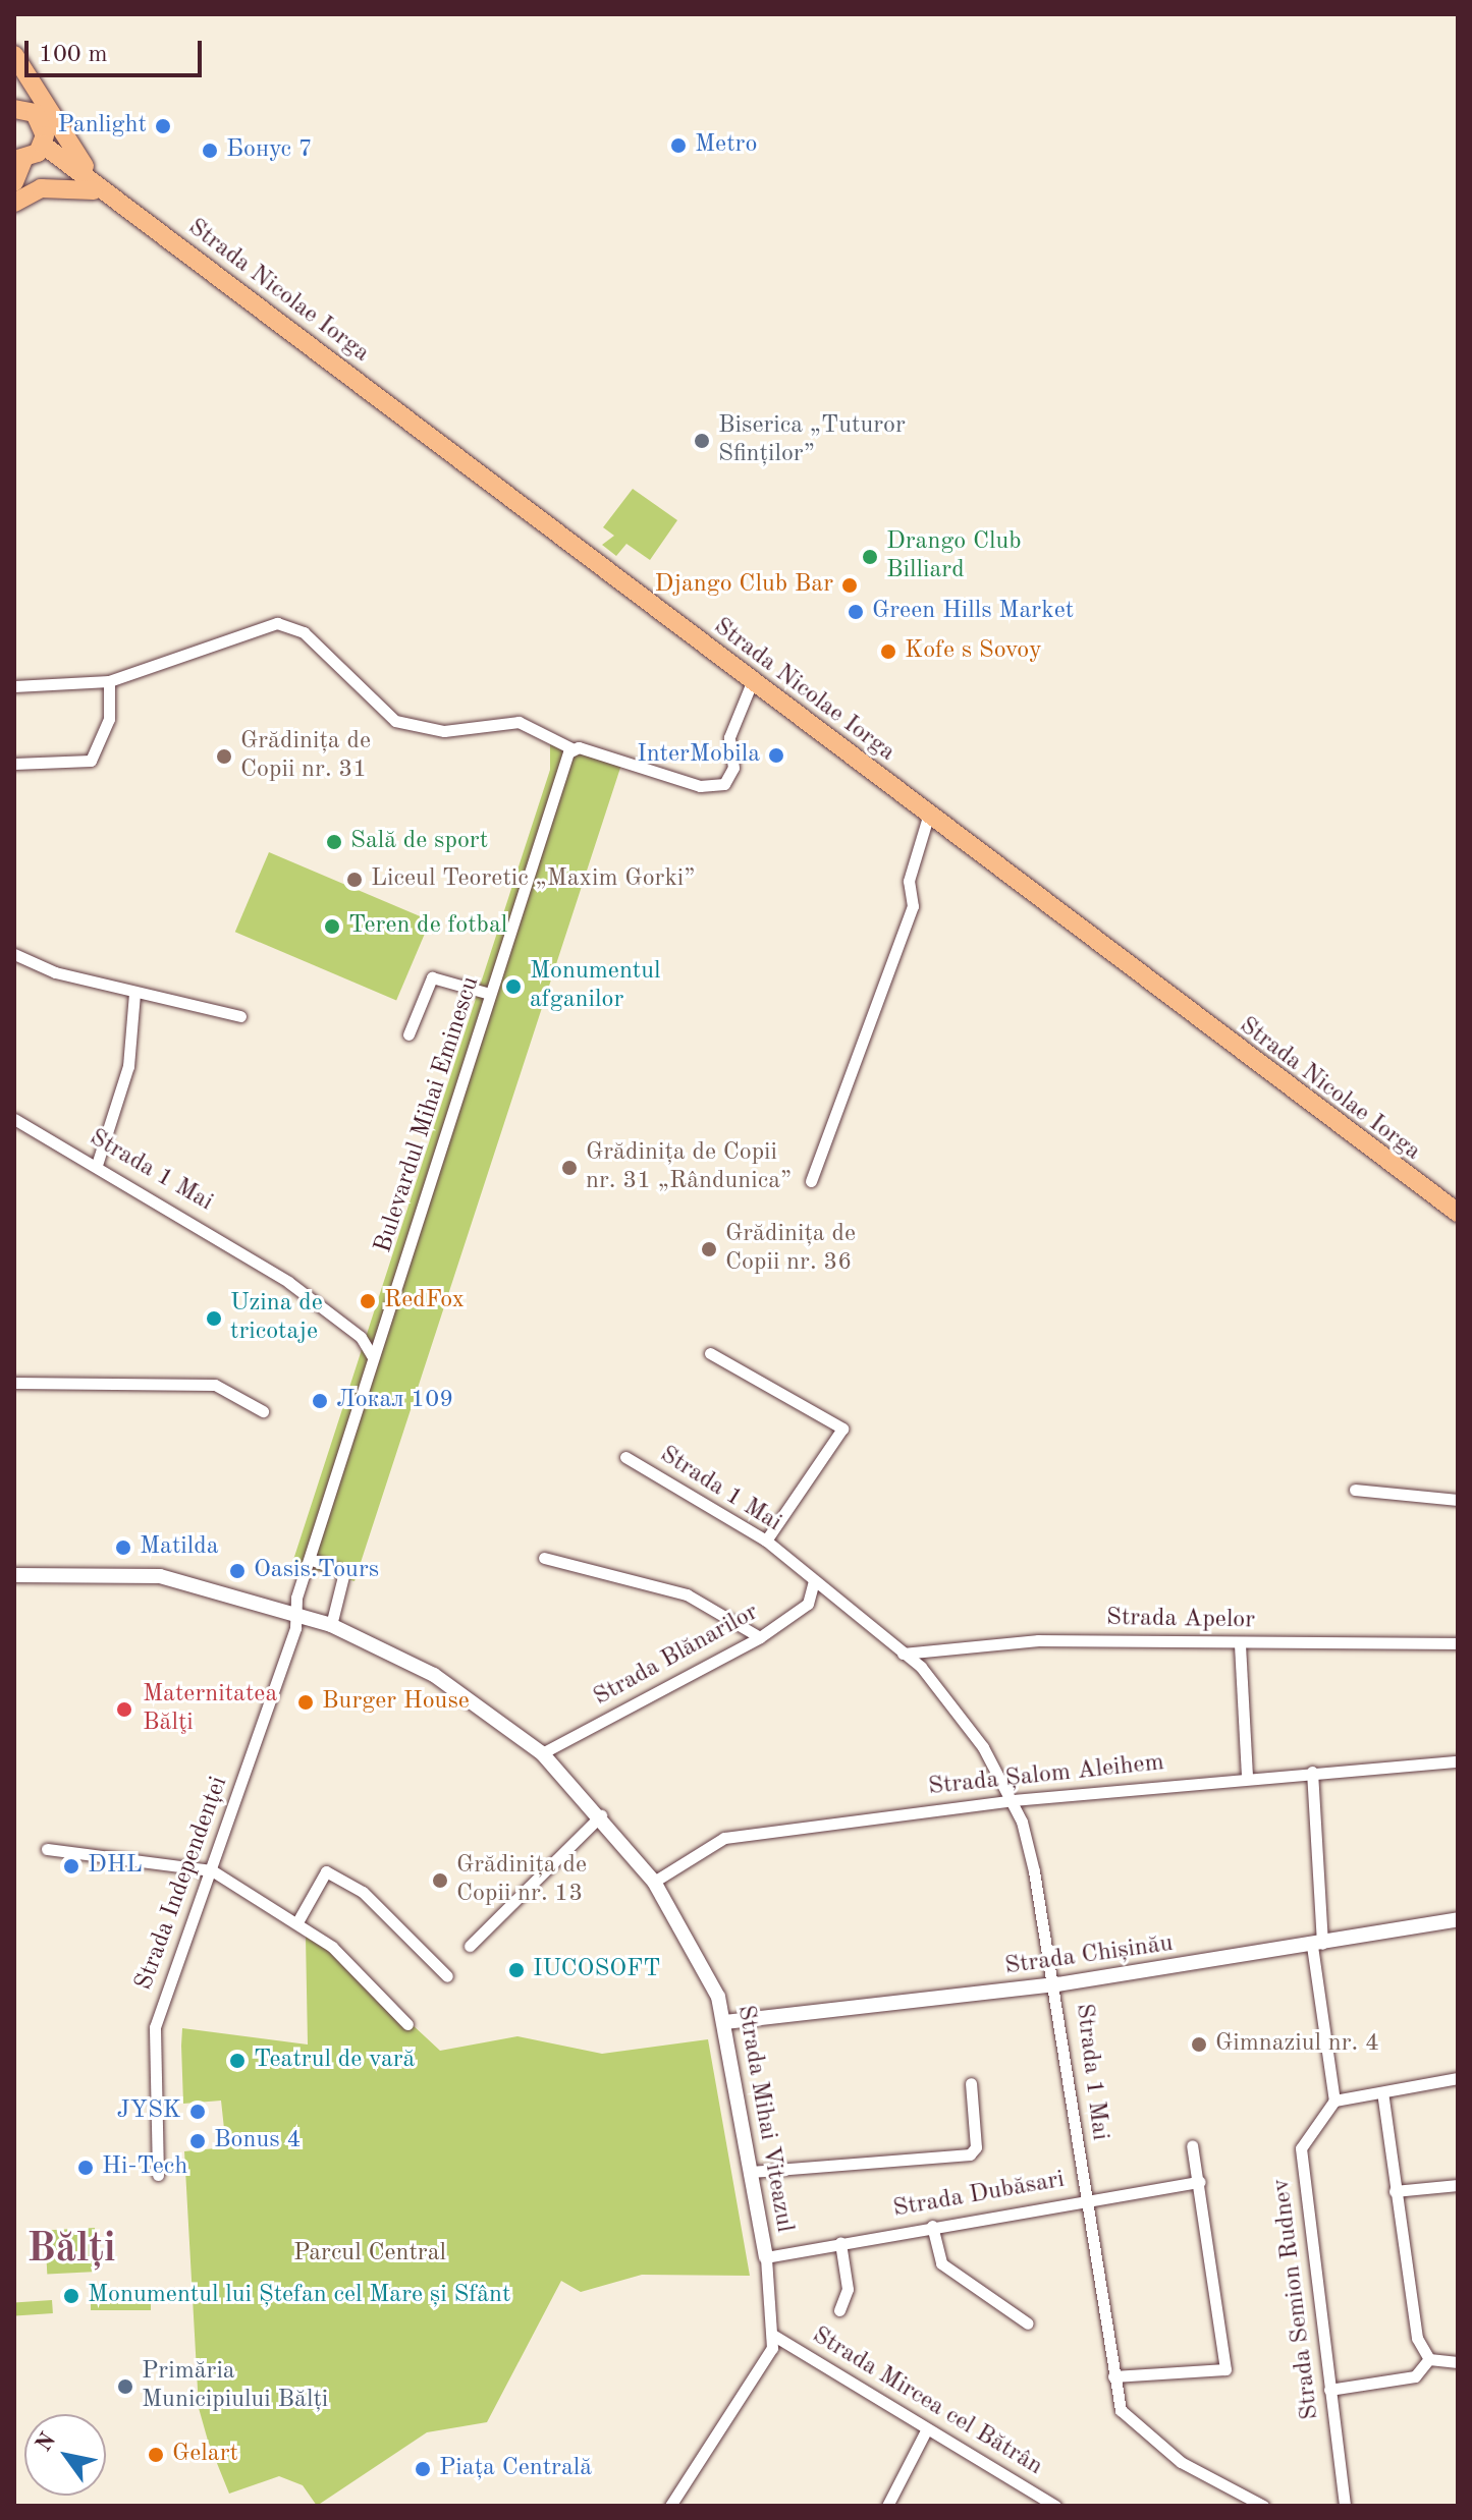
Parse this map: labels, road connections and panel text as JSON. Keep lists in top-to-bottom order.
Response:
{
  "streets": {
    "main road": ["Strada Nicolae Iorga"],
    "street": [
      "Bulevardul Mihai Eminescu",
      "Strada 1 Mai",
      "Strada Apelor",
      "Strada Blănarilor",
      "Strada Șalom Aleihem",
      "Strada Independenței",
      "Strada Chișinău",
      "Strada Mihai Viteazul",
      "Strada Dubăsari",
      "Strada Semion Rudnev",
      "Strada Mircea cel Bătrân"
    ]
  },
  "crossings": [
    ["Bulevardul Mihai Eminescu", "Strada 1 Mai"],
    ["Bulevardul Mihai Eminescu", "Strada Independenței"],
    ["Bulevardul Mihai Eminescu", "Strada Mihai Viteazul"],
    ["Strada 1 Mai", "Strada Apelor"],
    ["Strada 1 Mai", "Strada Blănarilor"],
    ["Strada 1 Mai", "Strada Șalom Aleihem"],
    ["Strada 1 Mai", "Strada Chișinău"],
    ["Strada 1 Mai", "Strada Dubăsari"],
    ["Strada Blănarilor", "Strada Mihai Viteazul"],
    ["Strada Șalom Aleihem", "Strada Mihai Viteazul"],
    ["Strada Independenței", "Strada Mihai Viteazul"],
    ["Strada Chișinău", "Strada Mihai Viteazul"],
    ["Strada Mihai Viteazul", "Strada Dubăsari"],
    ["Strada Mihai Viteazul", "Strada Mircea cel Bătrân"]
  ],
  "districts": ["Bălți"],
  "parks": ["Parcul Central"],
  "places": [
    "Panlight",
    "Metro",
    "Бонус 7",
    "Biserica „Tuturor Sfinților”",
    "Drango Club Billiard",
    "Django Club Bar",
    "Green Hills Market",
    "Kofe s Sovoy",
    "InterMobila",
    "Grădinița de Copii nr. 31",
    "Sală de sport",
    "Liceul Teoretic „Maxim Gorki”",
    "Teren de fotbal",
    "Monumentul afganilor",
    "Grădinița de Copii nr. 31 „Rândunica”",
    "Grădinița de Copii nr. 36",
    "RedFox",
    "Uzina de tricotaje",
    "Локал 109",
    "Matilda",
    "Oasis.Tours",
    "Burger House",
    "Maternitatea Bălţi",
    "DHL",
    "Grădinița de Copii nr. 13",
    "IUCOSOFT",
    "Gimnaziul nr. 4",
    "Teatrul de vară",
    "JYSK",
    "Bonus 4",
    "Hi-Tech",
    "Monumentul lui Ștefan cel Mare și Sfânt",
    "Primăria Municipiului Bălți",
    "Gelart",
    "Piața Centrală"
  ],
  "scale_bar": "100 m",
  "north": "top left"
}
